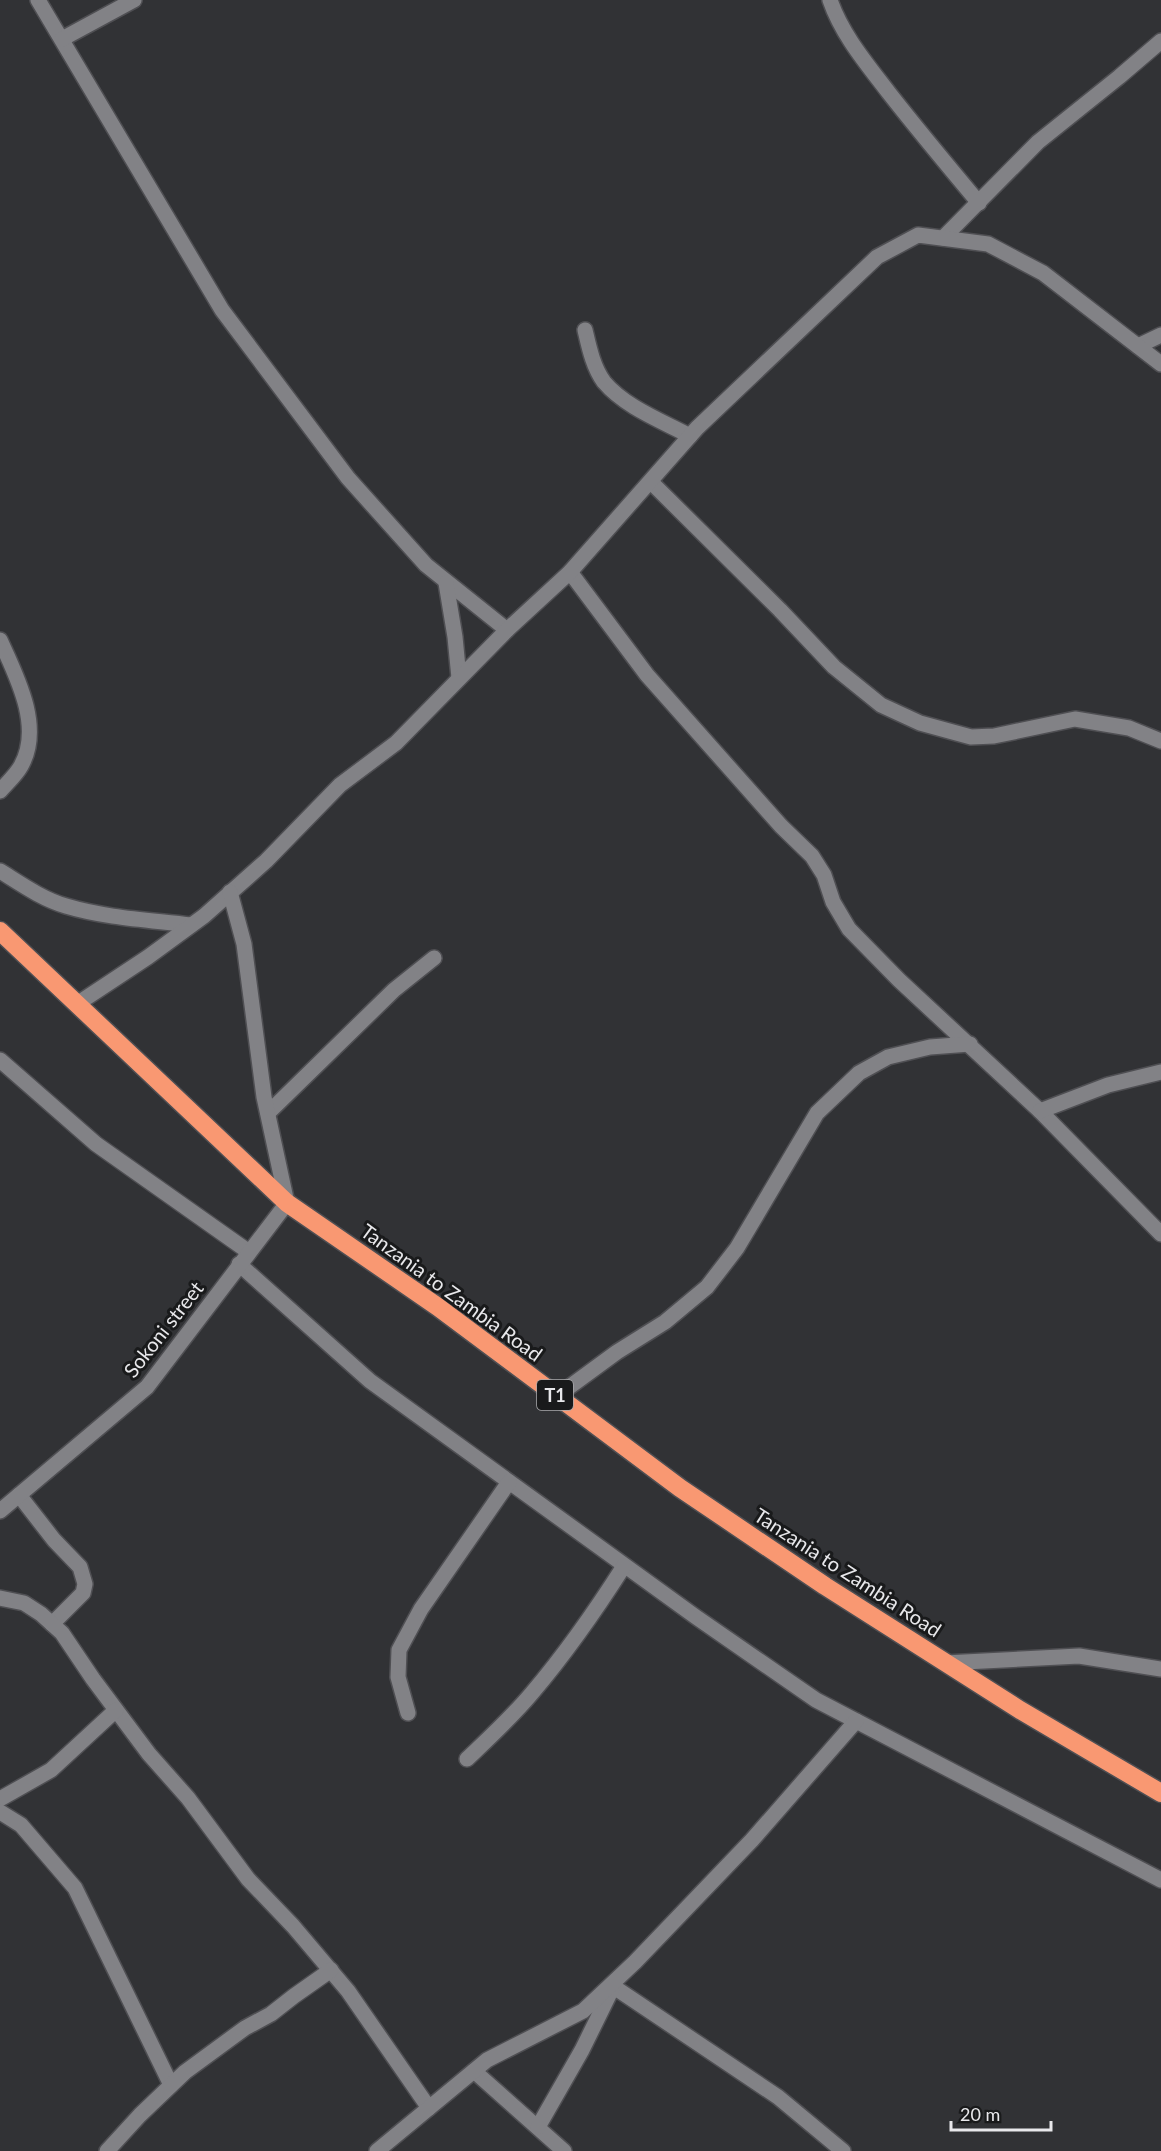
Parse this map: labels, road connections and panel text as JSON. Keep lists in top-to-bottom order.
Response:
{
  "streets": {
    "highway": ["Tanzania to Zambia Road", "T1"],
    "street": ["Sokoni street"]
  },
  "crossings": [
    ["Tanzania to Zambia Road", "Sokoni street"]
  ],
  "scale_bar": "20 m"
}
